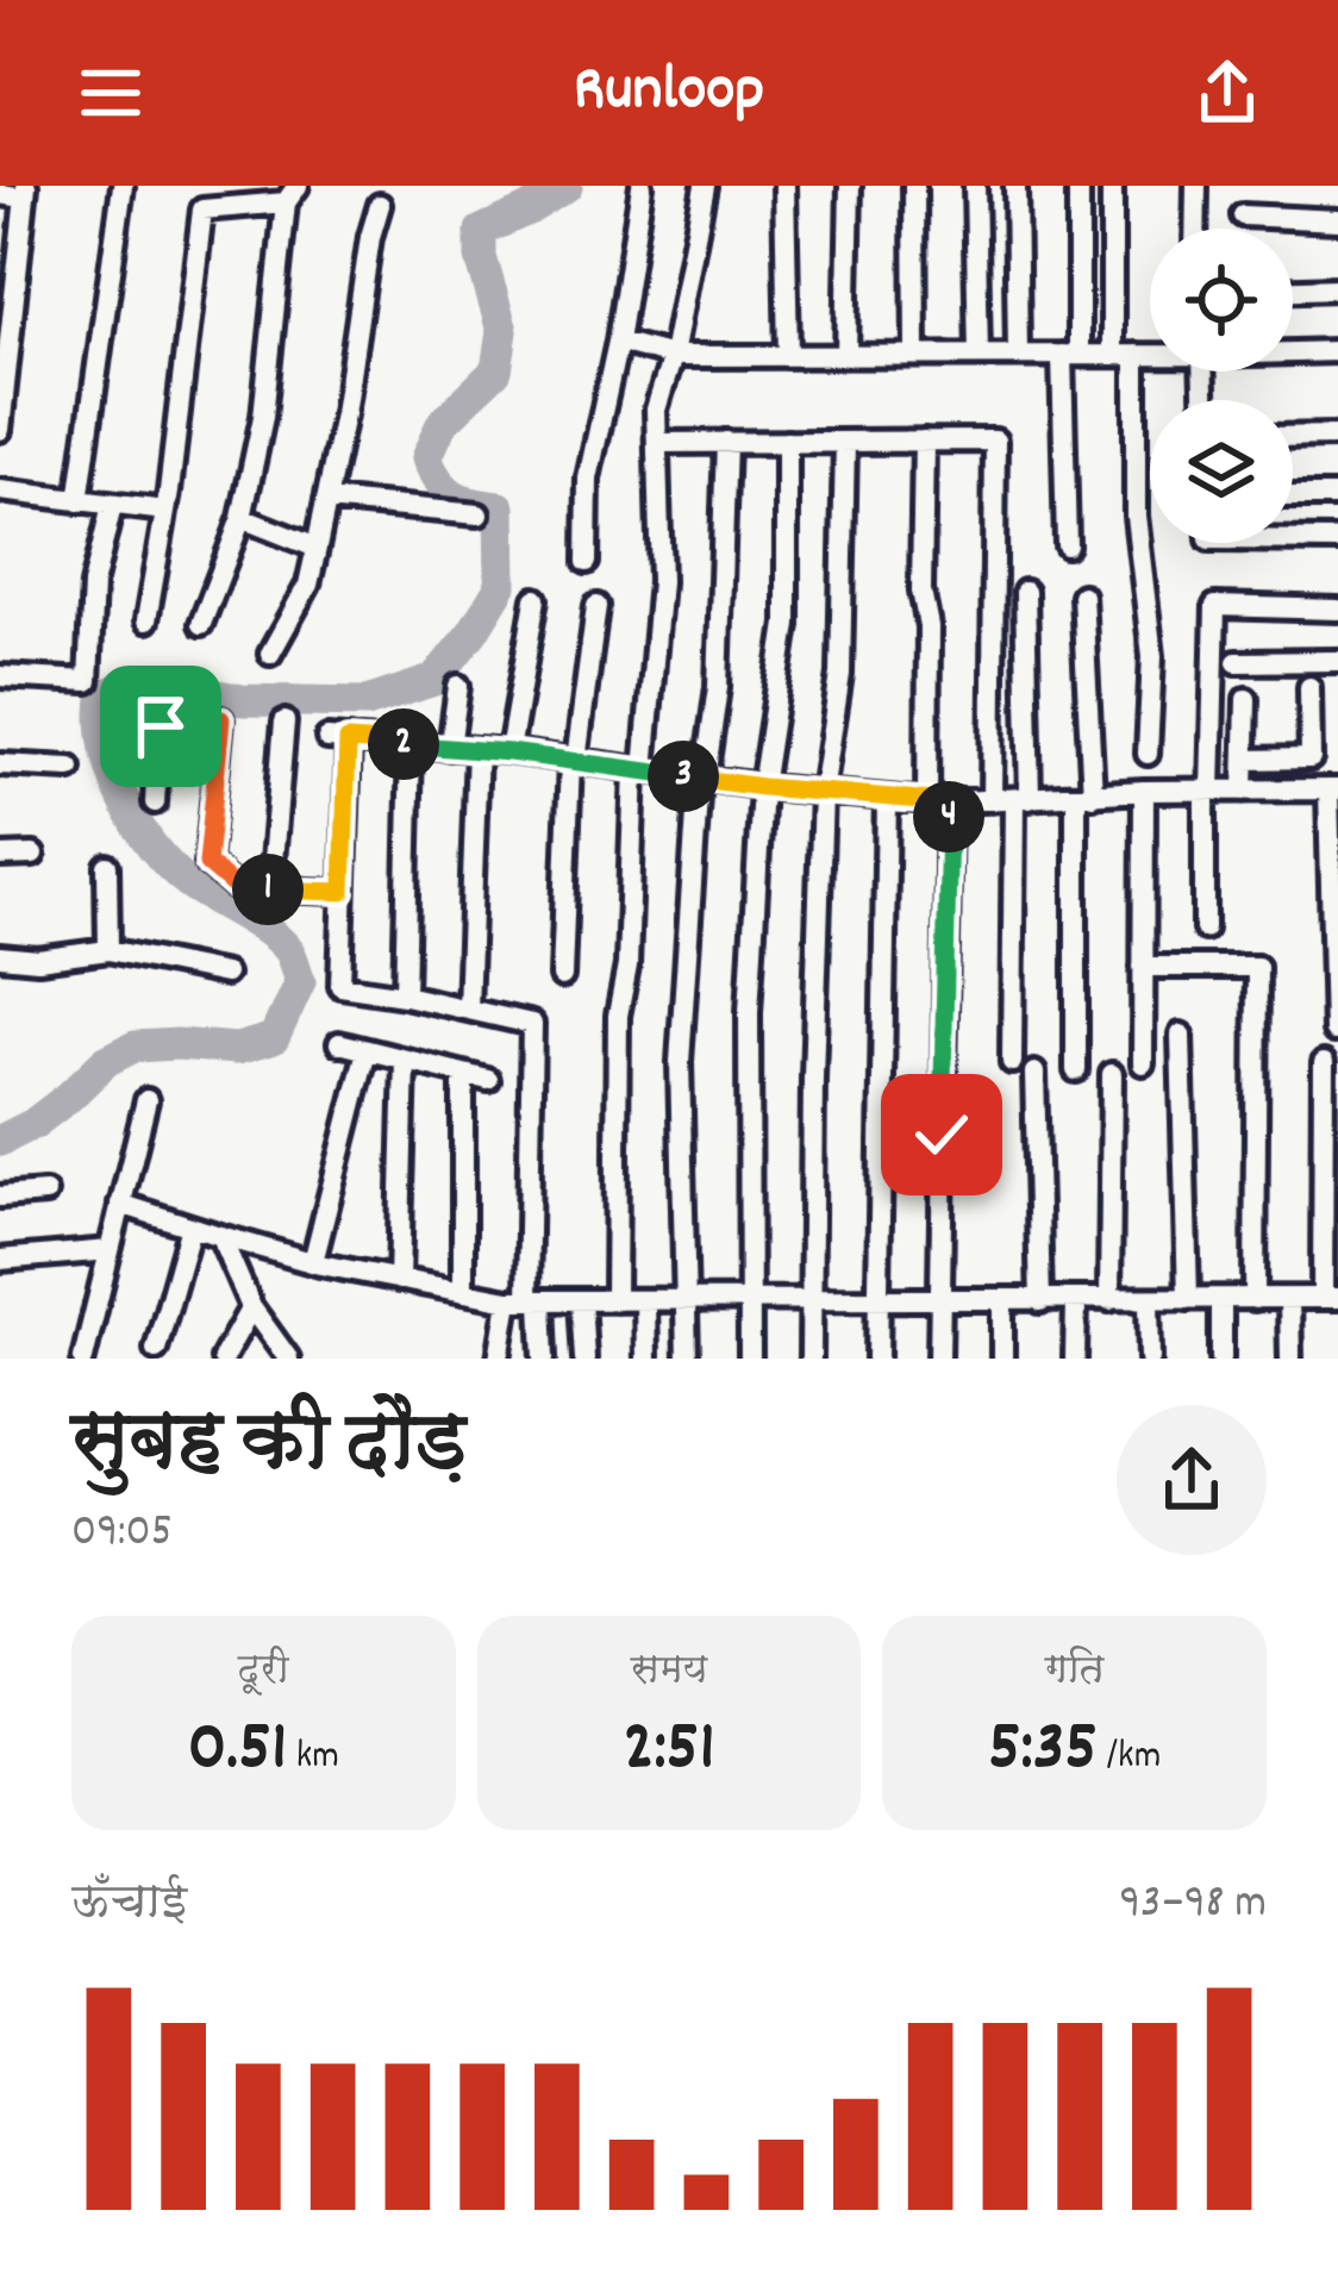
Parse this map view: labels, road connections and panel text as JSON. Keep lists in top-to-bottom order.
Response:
{
  "page": {
    "header": "Runloop",
    "pins": [
      "2",
      "3",
      "4",
      "1"
    ],
    "heading": ["सुबह की दौड़", "09:05"],
    "stats": [
      ["दूरी", "0.51 km"],
      ["समय", "2:51"],
      ["गति", "5:35 /km"]
    ],
    "chart": ["ऊँचाई", "93–98 m"]
  }
}
